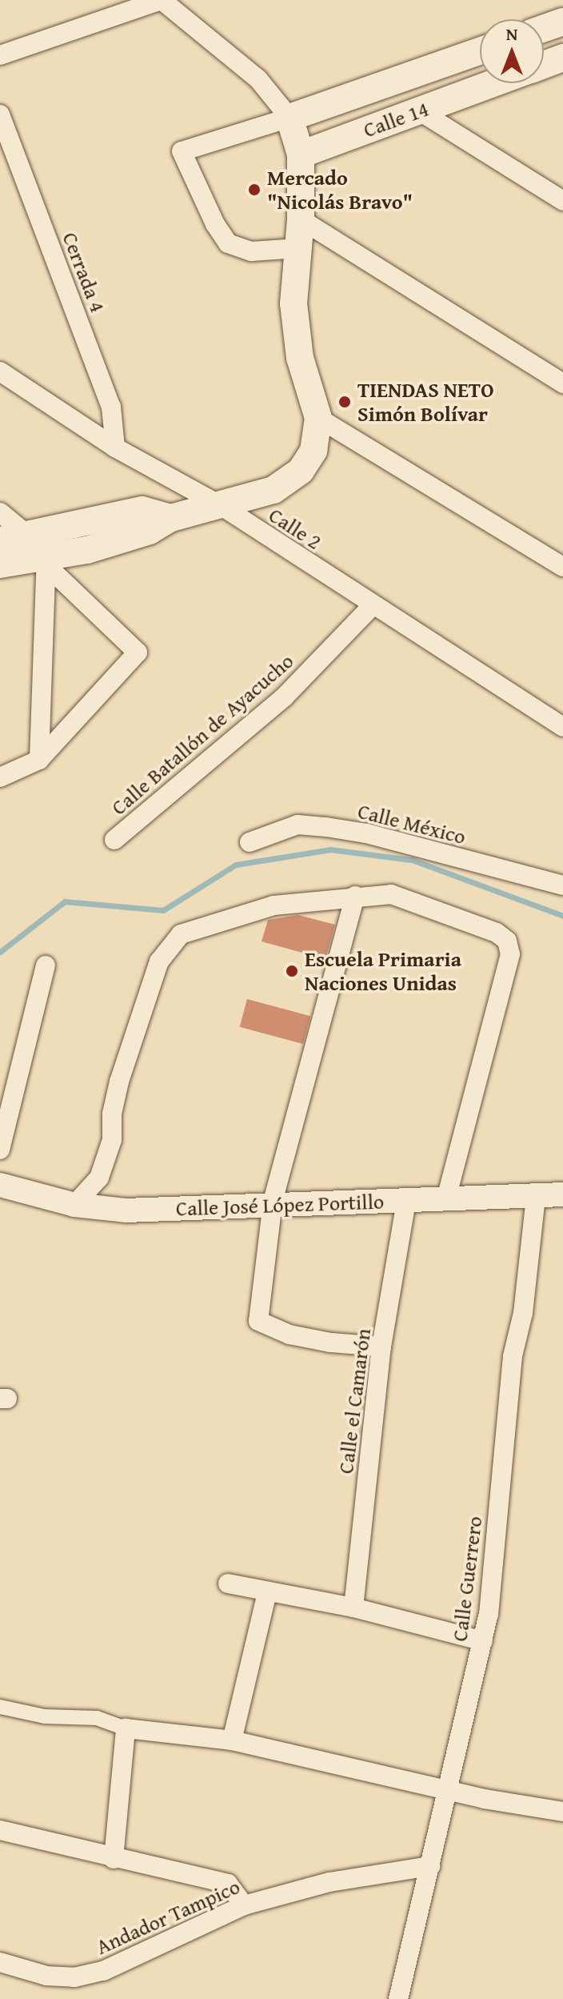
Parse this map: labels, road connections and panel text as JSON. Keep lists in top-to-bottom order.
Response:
{
  "streets": {
    "main road": ["Calle 14"],
    "street": [
      "Cerrada 4",
      "Calle 2",
      "Calle Batallón de Ayacucho",
      "Calle México",
      "Calle José López Portillo",
      "Calle el Camarón",
      "Calle Guerrero",
      "Andador Tampico"
    ]
  },
  "crossings": [
    ["Cerrada 4", "Calle 2"],
    ["Calle 2", "Calle Batallón de Ayacucho"],
    ["Calle José López Portillo", "Calle el Camarón"],
    ["Calle José López Portillo", "Calle Guerrero"],
    ["Calle Guerrero", "Andador Tampico"]
  ],
  "places": ["Mercado \"Nicolás Bravo\"", "TIENDAS NETO Simón Bolívar", "Escuela Primaria Naciones Unidas"],
  "north": "top"
}
